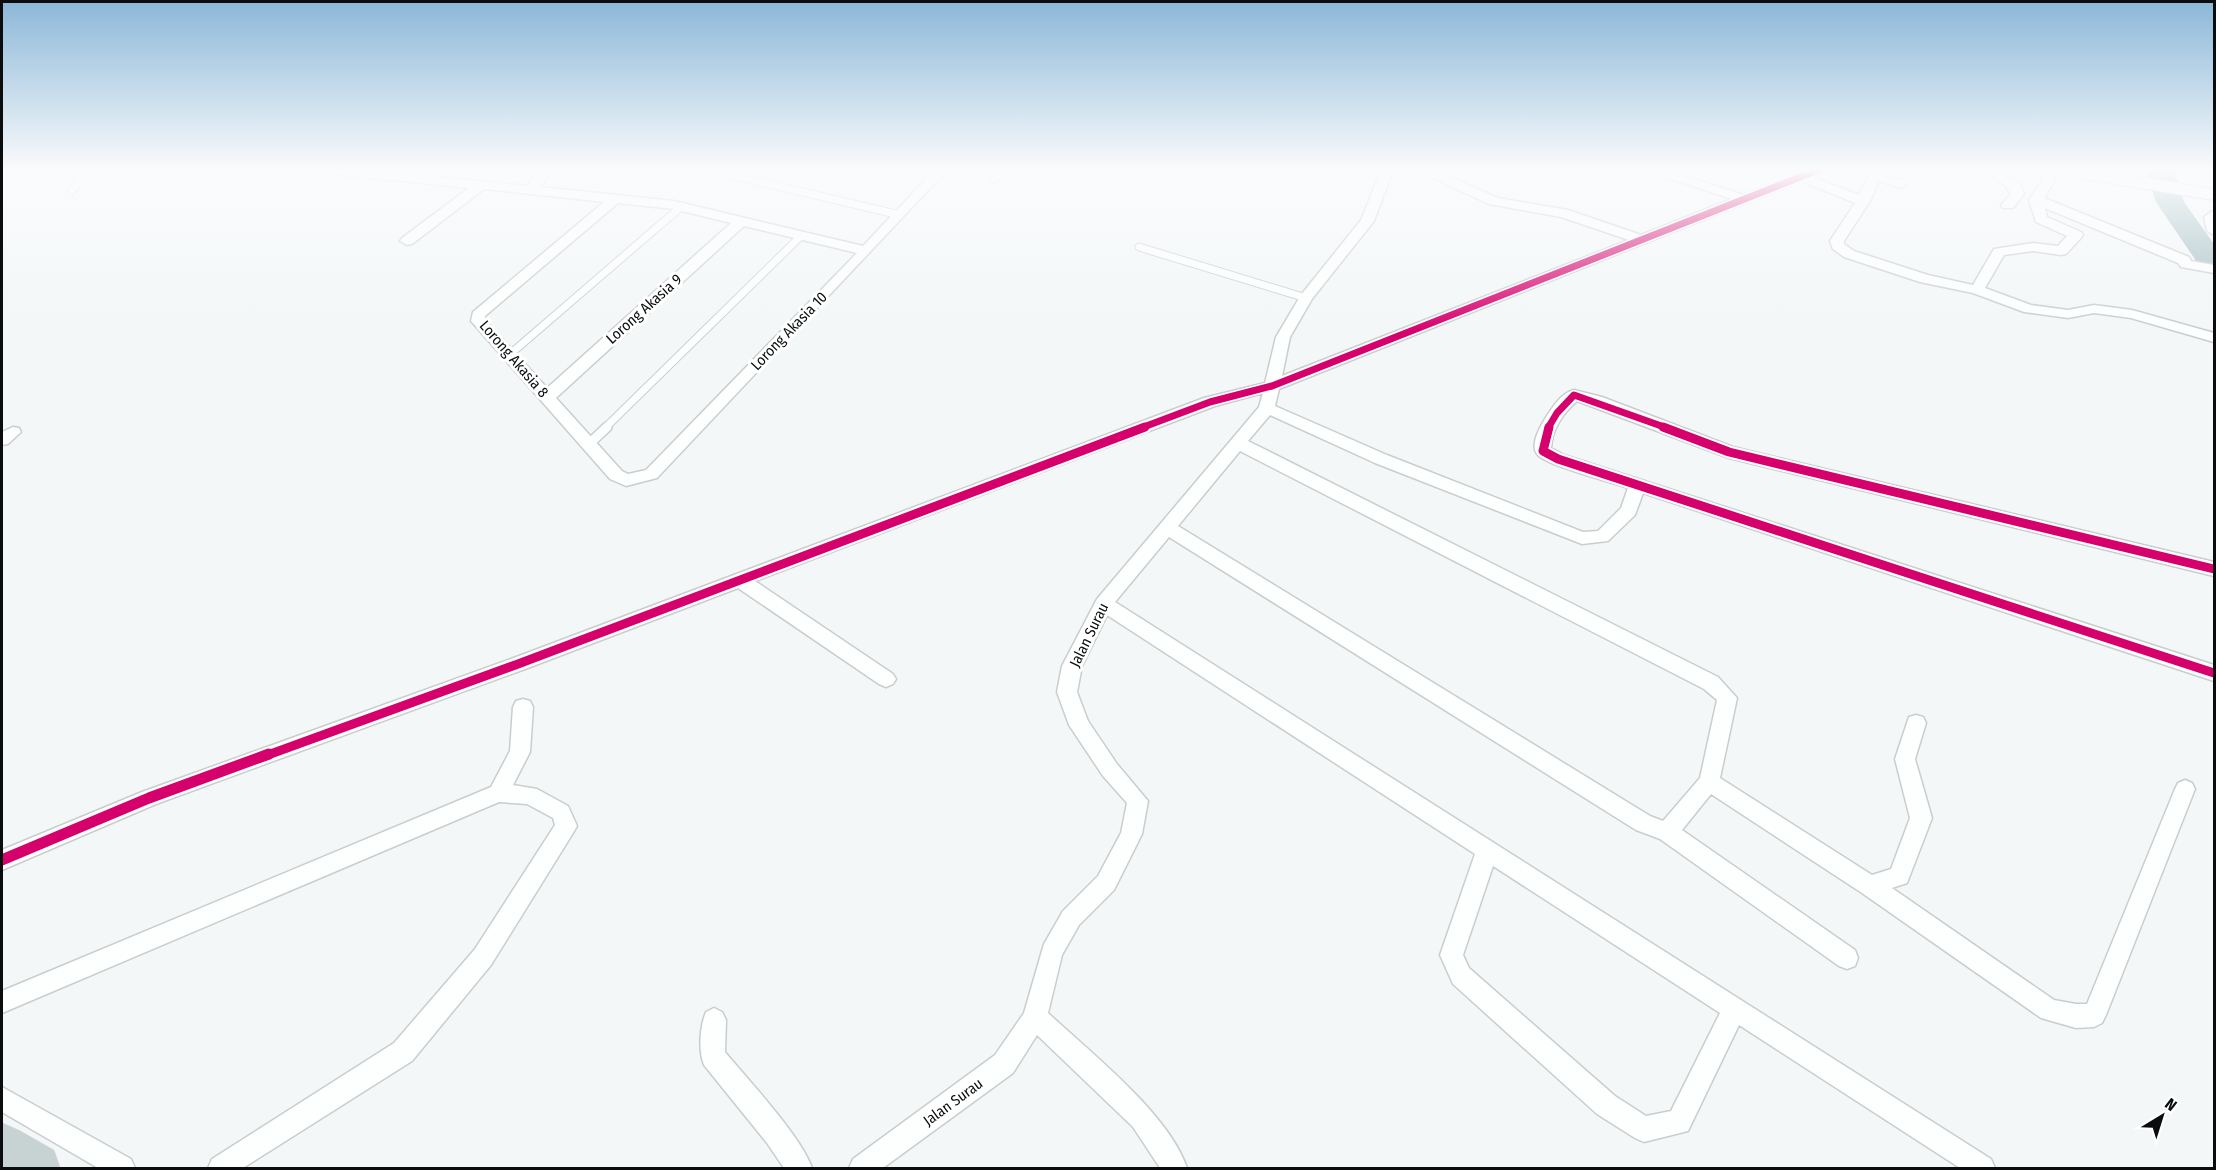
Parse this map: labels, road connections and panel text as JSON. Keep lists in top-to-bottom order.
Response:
{
  "streets": {
    "street": [
      "Lorong Akasia 9",
      "Lorong Akasia 10",
      "Lorong Akasia 8",
      "Jalan Surau"
    ]
  },
  "crossings": [
    ["Lorong Akasia 9", "Lorong Akasia 8"],
    ["Lorong Akasia 10", "Lorong Akasia 8"]
  ],
  "north": "top right"
}
